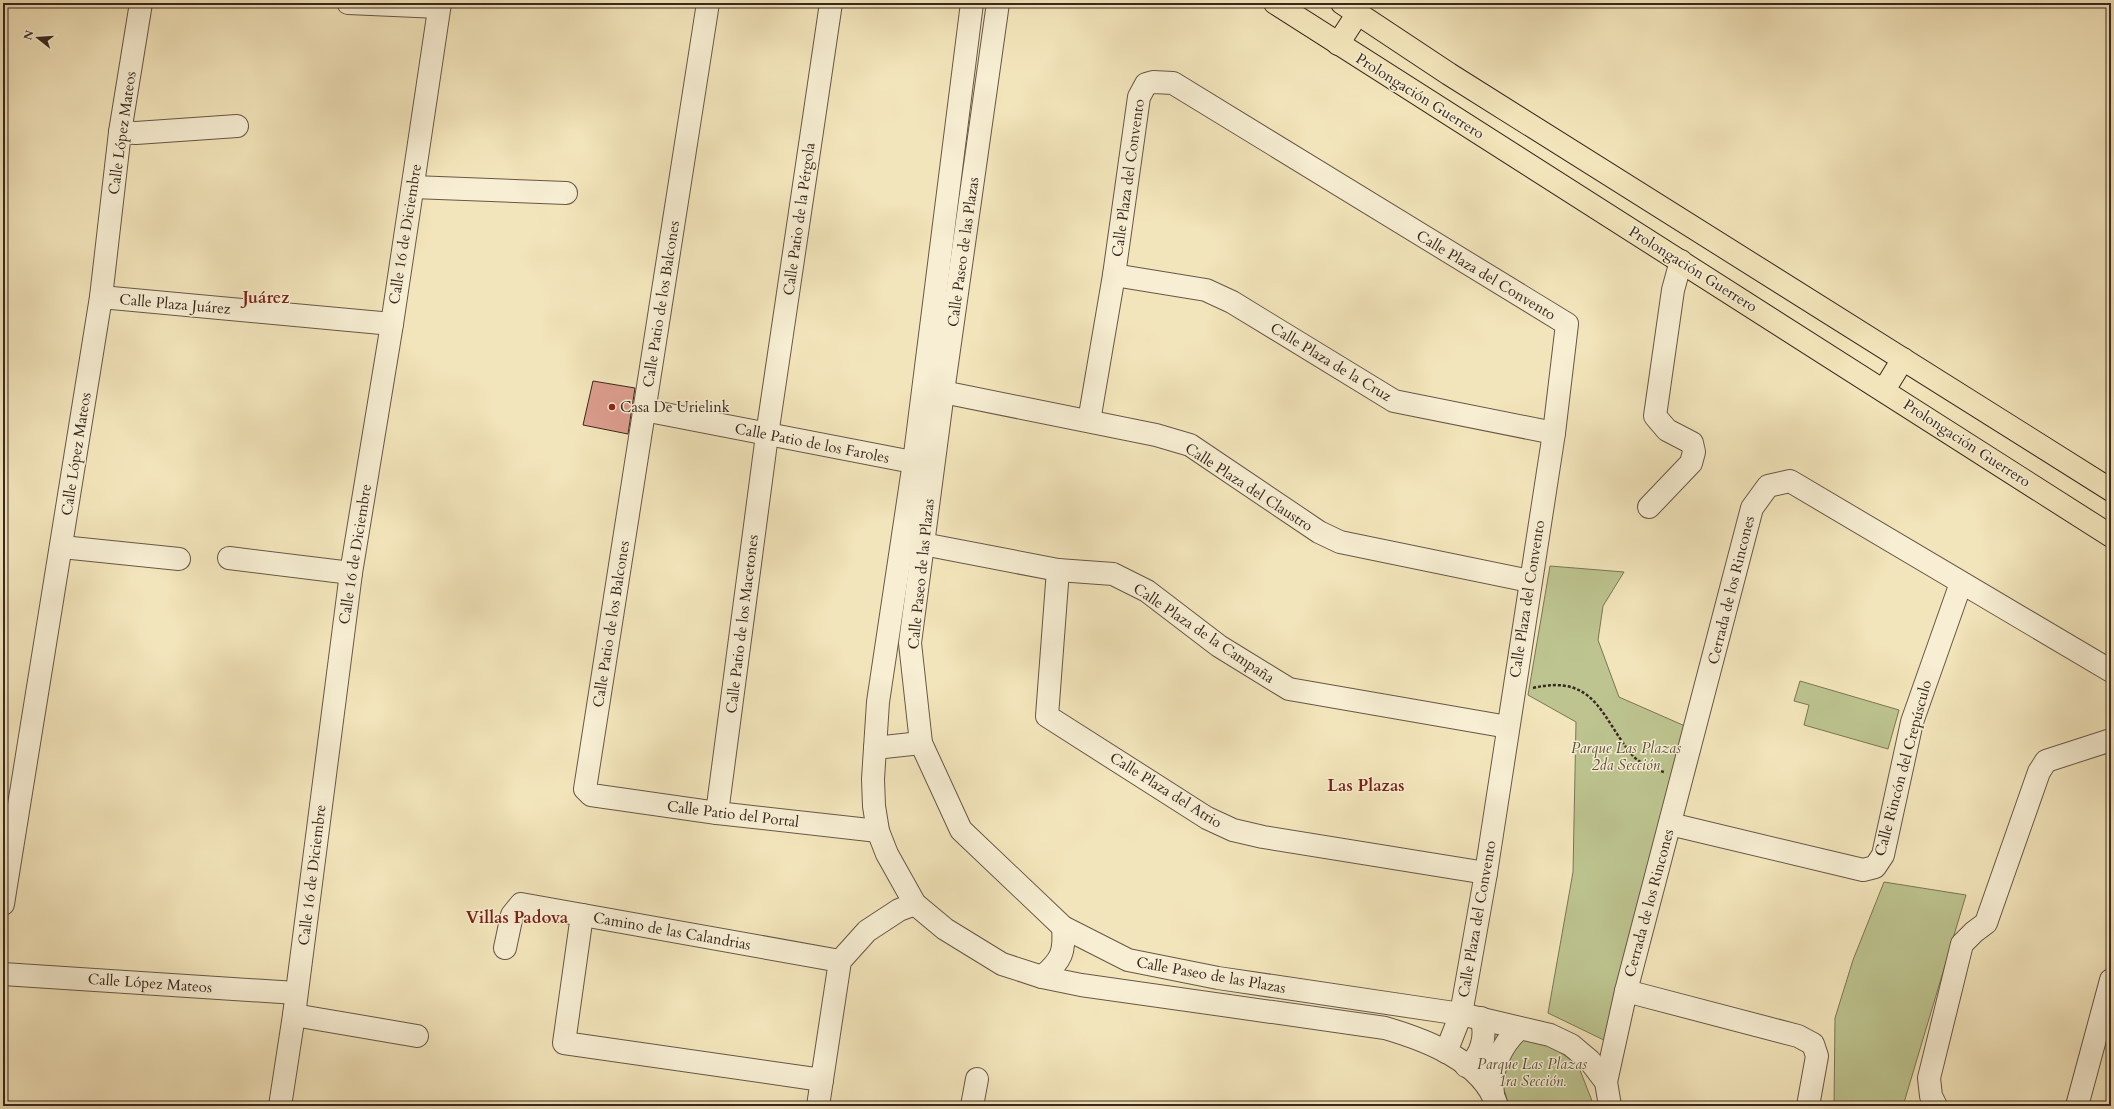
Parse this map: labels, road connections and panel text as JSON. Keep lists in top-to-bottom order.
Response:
{
  "streets": {
    "main road": ["Prolongación Guerrero"],
    "street": [
      "Calle López Mateos",
      "Calle Plaza del Convento",
      "Calle Patio de la Pérgola",
      "Calle 16 de Diciembre",
      "Calle Paseo de las Plazas",
      "Calle Plaza Juárez",
      "Calle Patio de los Balcones",
      "Calle Plaza de la Cruz",
      "Calle Patio de los Faroles",
      "Calle Plaza del Claustro",
      "Cerrada de los Rincones",
      "Calle Patio de los Macetones",
      "Calle Plaza de la Campaña",
      "Calle Rincón del Crepúsculo",
      "Calle Plaza del Atrio",
      "Calle Patio del Portal",
      "Camino de las Calandrias"
    ]
  },
  "crossings": [
    ["Calle López Mateos", "Calle 16 de Diciembre"],
    ["Calle López Mateos", "Calle Plaza Juárez"],
    ["Calle Plaza del Convento", "Calle Paseo de las Plazas"],
    ["Calle Plaza del Convento", "Calle Plaza de la Cruz"],
    ["Calle Plaza del Convento", "Calle Plaza del Claustro"],
    ["Calle Plaza del Convento", "Calle Plaza de la Campaña"],
    ["Calle Plaza del Convento", "Calle Plaza del Atrio"],
    ["Calle Patio de la Pérgola", "Calle Patio de los Faroles"],
    ["Calle Patio de la Pérgola", "Calle Patio de los Macetones"],
    ["Calle 16 de Diciembre", "Calle Plaza Juárez"],
    ["Calle Paseo de las Plazas", "Calle Patio de los Faroles"],
    ["Calle Paseo de las Plazas", "Calle Plaza del Claustro"],
    ["Calle Paseo de las Plazas", "Cerrada de los Rincones"],
    ["Calle Paseo de las Plazas", "Calle Plaza de la Campaña"],
    ["Calle Paseo de las Plazas", "Calle Patio del Portal"],
    ["Calle Patio de los Balcones", "Calle Patio de los Faroles"],
    ["Calle Patio de los Balcones", "Calle Patio del Portal"],
    ["Calle Patio de los Faroles", "Calle Patio de los Macetones"],
    ["Cerrada de los Rincones", "Calle Rincón del Crepúsculo"],
    ["Calle Patio de los Macetones", "Calle Patio del Portal"],
    ["Calle Plaza de la Campaña", "Calle Plaza del Atrio"]
  ],
  "districts": ["Juárez", "Las Plazas", "Villas Padova"],
  "parks": ["Parque Las Plazas 2da Sección", "Parque Las Plazas 1ra Sección."],
  "places": ["Casa De Urielink"],
  "north": "left"
}
